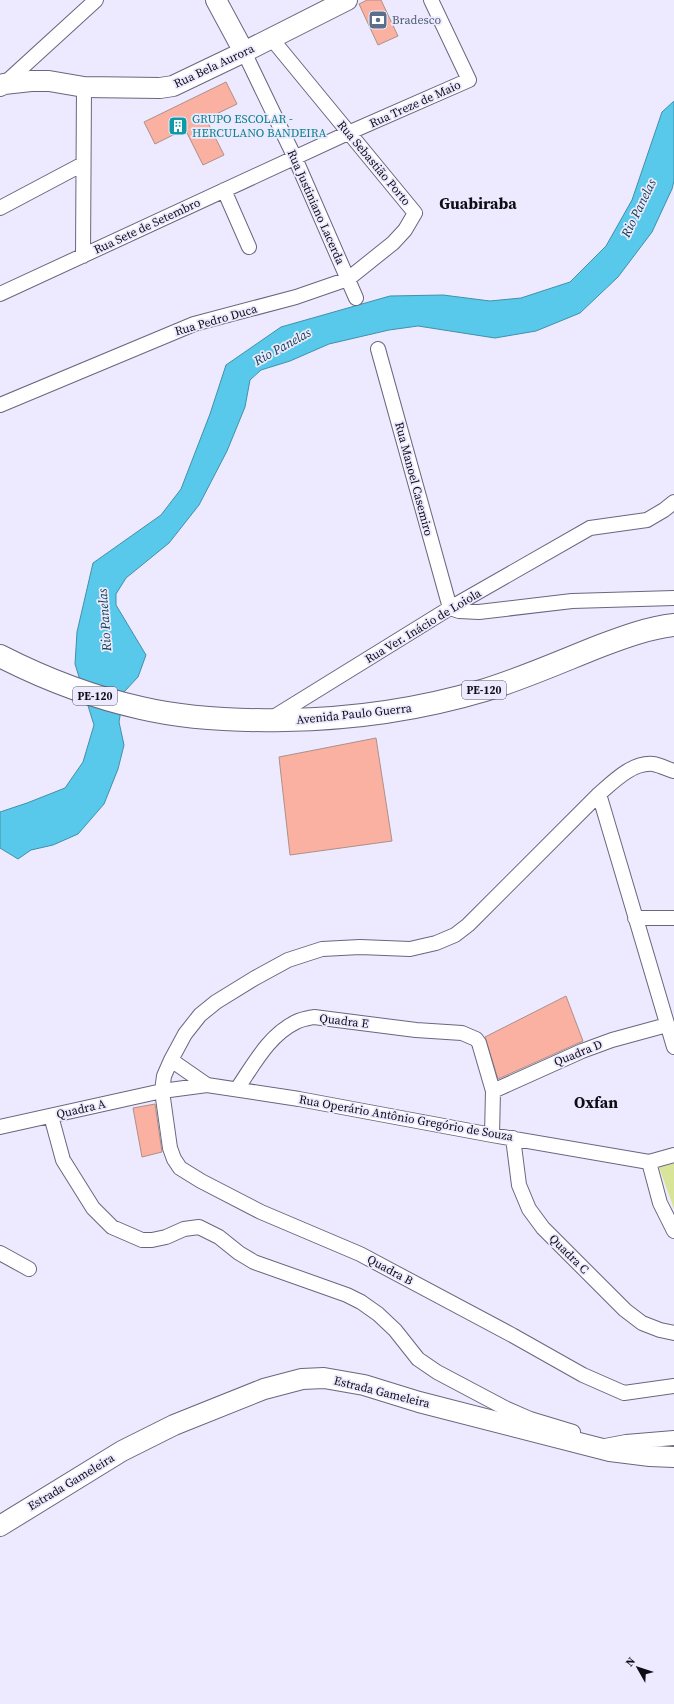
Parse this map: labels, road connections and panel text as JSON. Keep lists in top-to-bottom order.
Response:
{
  "streets": {
    "main road": ["PE-120", "Avenida Paulo Guerra"],
    "street": [
      "Rua Bela Aurora",
      "Rua Treze de Maio",
      "Rua Sebastião Porto",
      "Rua Justiniano Lacerda",
      "Rua Sete de Setembro",
      "Rua Pedro Duca",
      "Rua Manoel Casemiro",
      "Rua Ver. Inácio de Loiola",
      "Quadra E",
      "Quadra D",
      "Quadra A",
      "Rua Operário Antônio Gregório de Souza",
      "Quadra C",
      "Quadra B",
      "Estrada Gameleira"
    ]
  },
  "crossings": [
    ["Rua Bela Aurora", "Rua Sebastião Porto"],
    ["Rua Bela Aurora", "Rua Justiniano Lacerda"],
    ["Rua Treze de Maio", "Rua Sebastião Porto"],
    ["Rua Treze de Maio", "Rua Justiniano Lacerda"],
    ["Rua Treze de Maio", "Rua Sete de Setembro"],
    ["Rua Sebastião Porto", "Rua Pedro Duca"],
    ["Rua Justiniano Lacerda", "Rua Sete de Setembro"],
    ["Rua Justiniano Lacerda", "Rua Pedro Duca"],
    ["Rua Manoel Casemiro", "Rua Ver. Inácio de Loiola"],
    ["Rua Ver. Inácio de Loiola", "Avenida Paulo Guerra"],
    ["Quadra E", "Quadra D"],
    ["Quadra E", "Rua Operário Antônio Gregório de Souza"],
    ["Quadra A", "Rua Operário Antônio Gregório de Souza"],
    ["Quadra A", "Quadra B"],
    ["Rua Operário Antônio Gregório de Souza", "Quadra C"],
    ["Rua Operário Antônio Gregório de Souza", "Quadra B"]
  ],
  "districts": ["Guabiraba", "Oxfan"],
  "water": ["Rio Panelas"],
  "places": {
    "bank": ["Bradesco"],
    "building": ["GRUPO ESCOLAR - HERCULANO BANDEIRA"]
  },
  "north": "top left"
}
